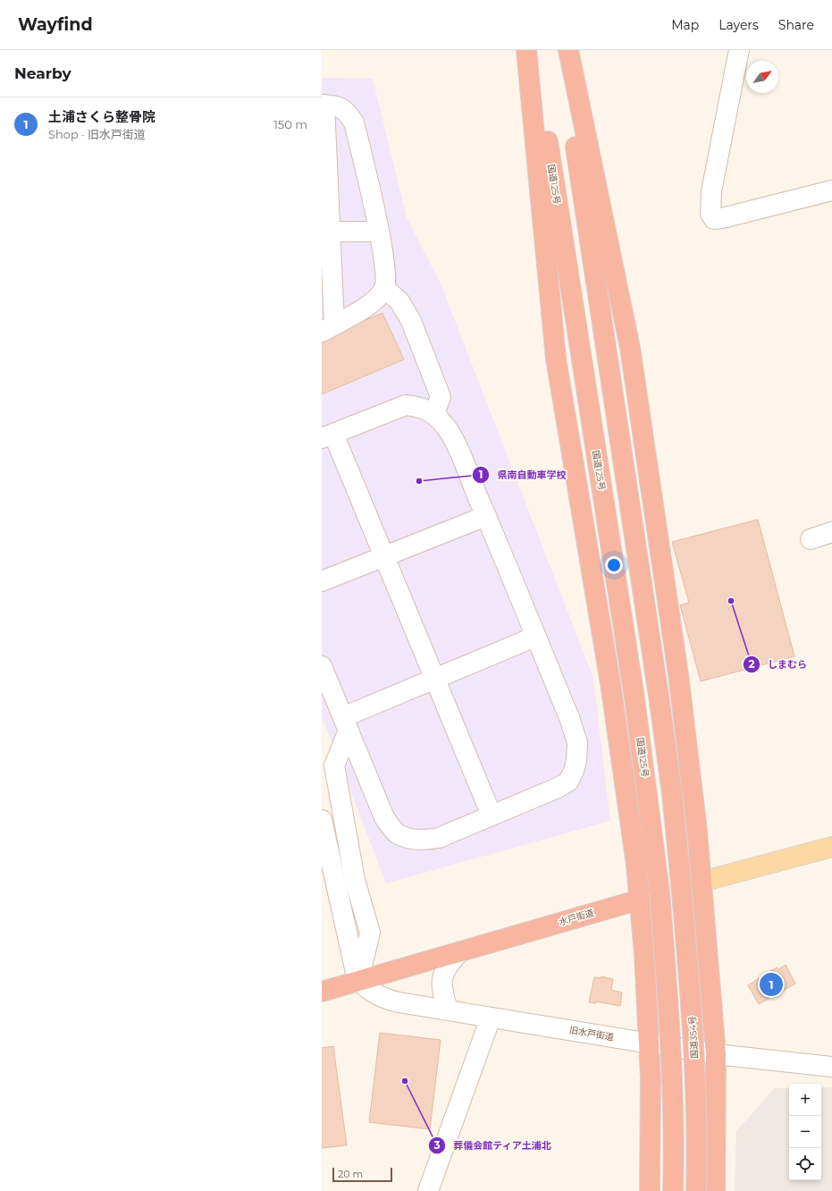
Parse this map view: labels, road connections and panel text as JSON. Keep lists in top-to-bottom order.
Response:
{
  "streets": {
    "highway": ["国道125号", "水戸街道", "国道354号"],
    "street": ["旧水戸街道"]
  },
  "crossings": [
    ["水戸街道", "旧水戸街道"]
  ],
  "places": ["県南自動車学校", "しまむら", "葬儀会館ティア土浦北"],
  "scale_bar": "20 m",
  "north": "top right",
  "page": {
    "header": "Wayfind",
    "nav": ["Map", "Layers", "Share"],
    "heading": "Nearby",
    "list": [
      {
        "mark": "1",
        "name": "土浦さくら整骨院",
        "note": "Shop · 旧水戸街道",
        "value": "150 m"
      }
    ],
    "pins": "1",
    "map_buttons": ["+", "−"],
    "scale": "20 m"
  }
}
